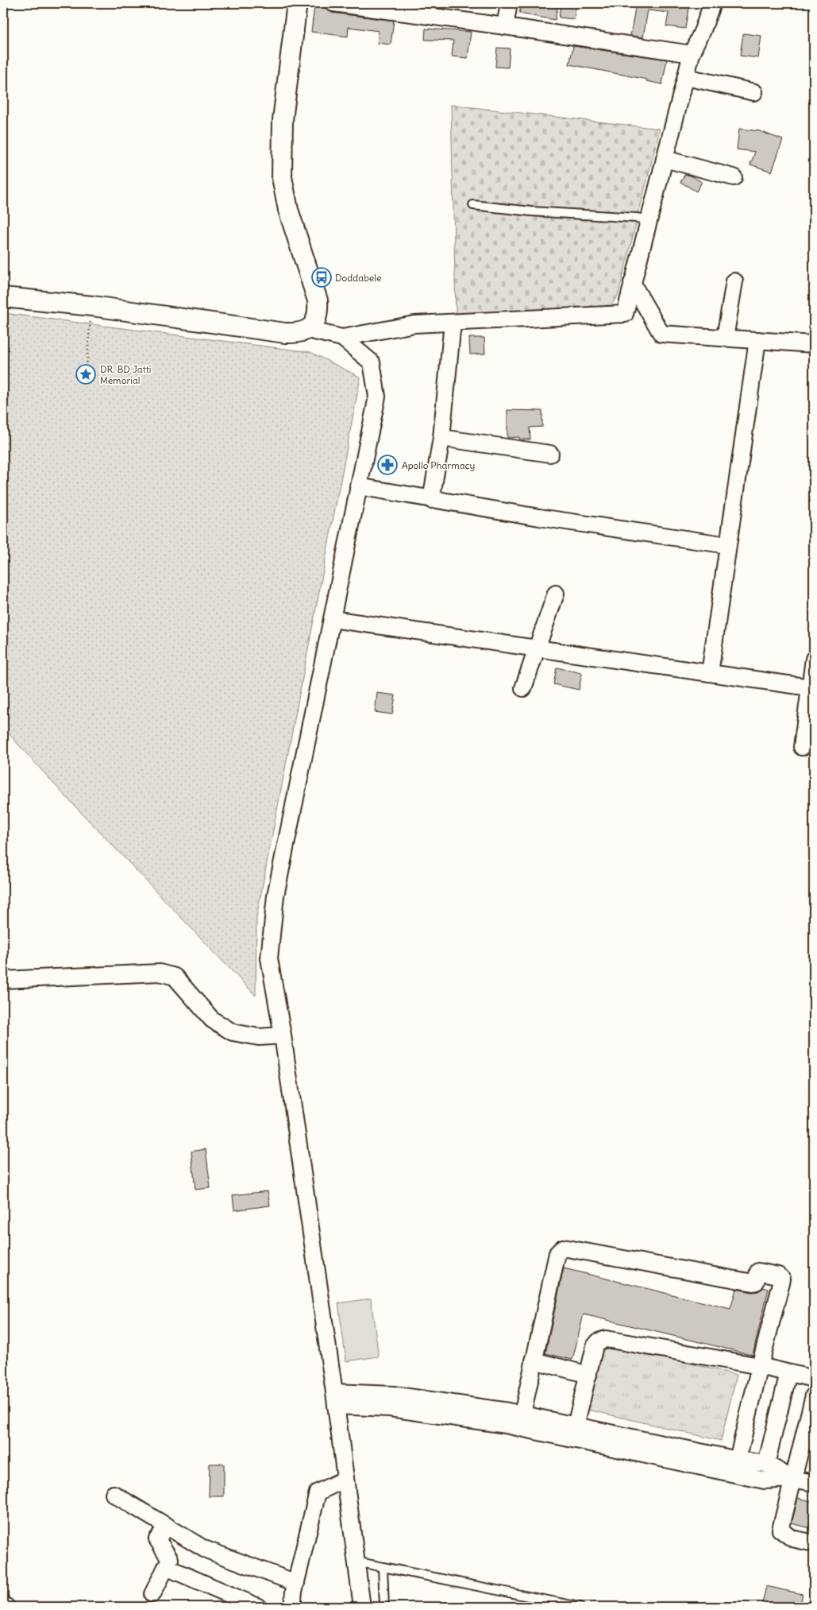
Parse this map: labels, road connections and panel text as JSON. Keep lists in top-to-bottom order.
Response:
{
  "places": {
    "bus stop": ["Doddabele"],
    "place": ["DR. BD Jatti Memorial"],
    "pharmacy": ["Apollo Pharmacy"]
  }
}
